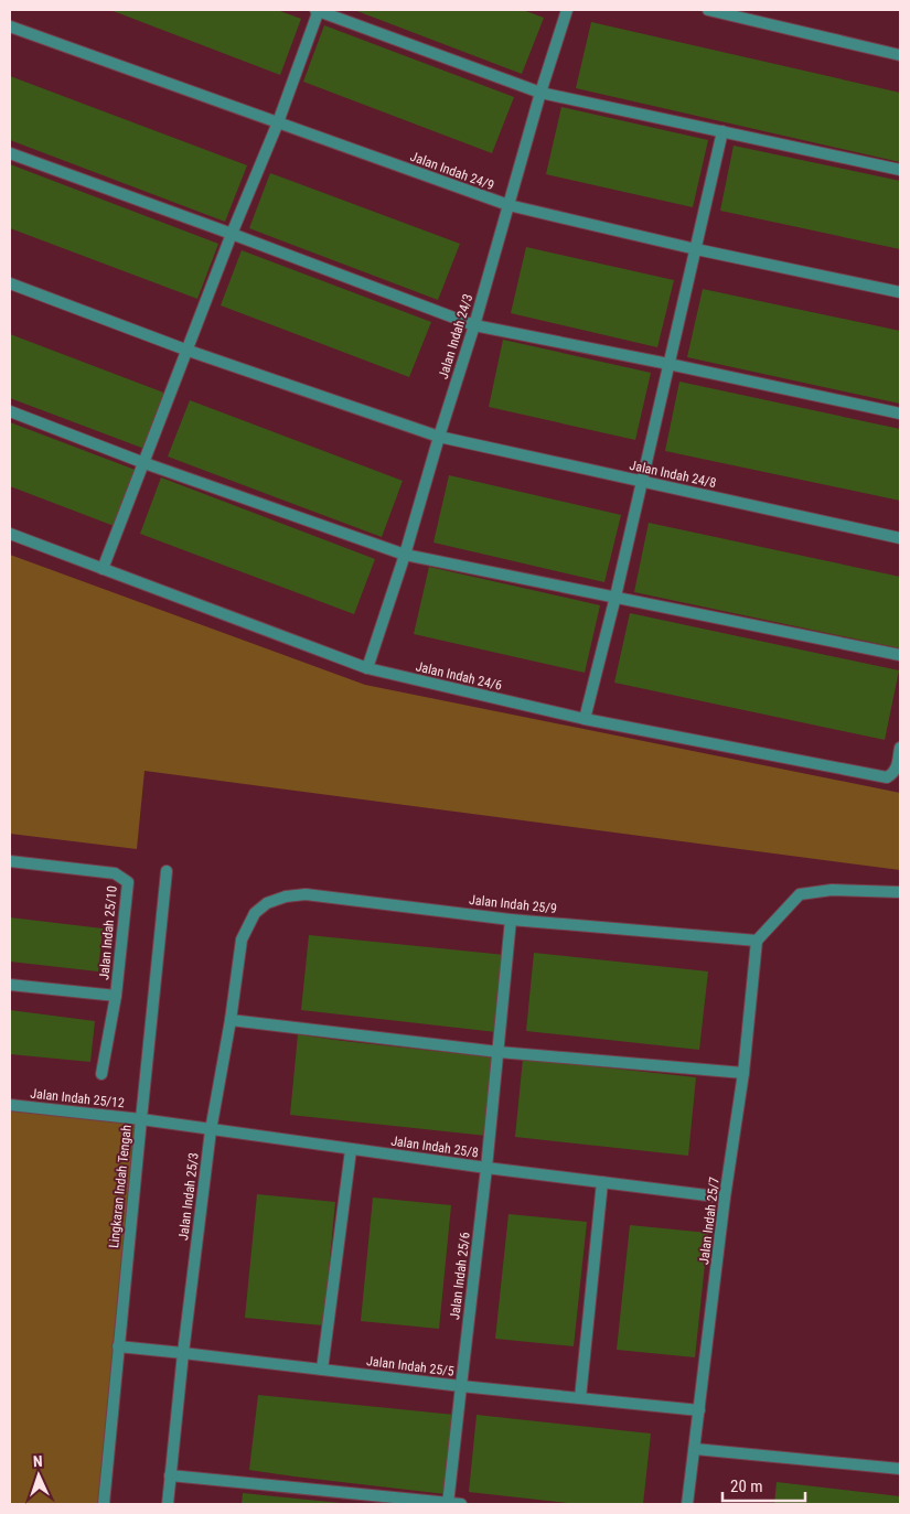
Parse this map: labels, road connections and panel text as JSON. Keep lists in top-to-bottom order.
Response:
{
  "streets": {
    "street": [
      "Jalan Indah 24/9",
      "Jalan Indah 24/3",
      "Jalan Indah 24/8",
      "Jalan Indah 24/6",
      "Jalan Indah 25/9",
      "Jalan Indah 25/10",
      "Jalan Indah 25/12",
      "Jalan Indah 25/8",
      "Lingkaran Indah Tengah",
      "Jalan Indah 25/3",
      "Jalan Indah 25/7",
      "Jalan Indah 25/6",
      "Jalan Indah 25/5"
    ]
  },
  "crossings": [
    ["Jalan Indah 24/9", "Jalan Indah 24/3"],
    ["Jalan Indah 24/3", "Jalan Indah 24/8"],
    ["Jalan Indah 24/3", "Jalan Indah 24/6"],
    ["Jalan Indah 25/9", "Jalan Indah 25/3"],
    ["Jalan Indah 25/9", "Jalan Indah 25/7"],
    ["Jalan Indah 25/9", "Jalan Indah 25/6"],
    ["Jalan Indah 25/12", "Jalan Indah 25/8"],
    ["Jalan Indah 25/12", "Lingkaran Indah Tengah"],
    ["Jalan Indah 25/8", "Lingkaran Indah Tengah"],
    ["Jalan Indah 25/8", "Jalan Indah 25/3"],
    ["Jalan Indah 25/8", "Jalan Indah 25/7"],
    ["Jalan Indah 25/8", "Jalan Indah 25/6"],
    ["Lingkaran Indah Tengah", "Jalan Indah 25/5"],
    ["Jalan Indah 25/3", "Jalan Indah 25/5"],
    ["Jalan Indah 25/7", "Jalan Indah 25/5"],
    ["Jalan Indah 25/6", "Jalan Indah 25/5"]
  ],
  "scale_bar": "20 m",
  "north": "top"
}
